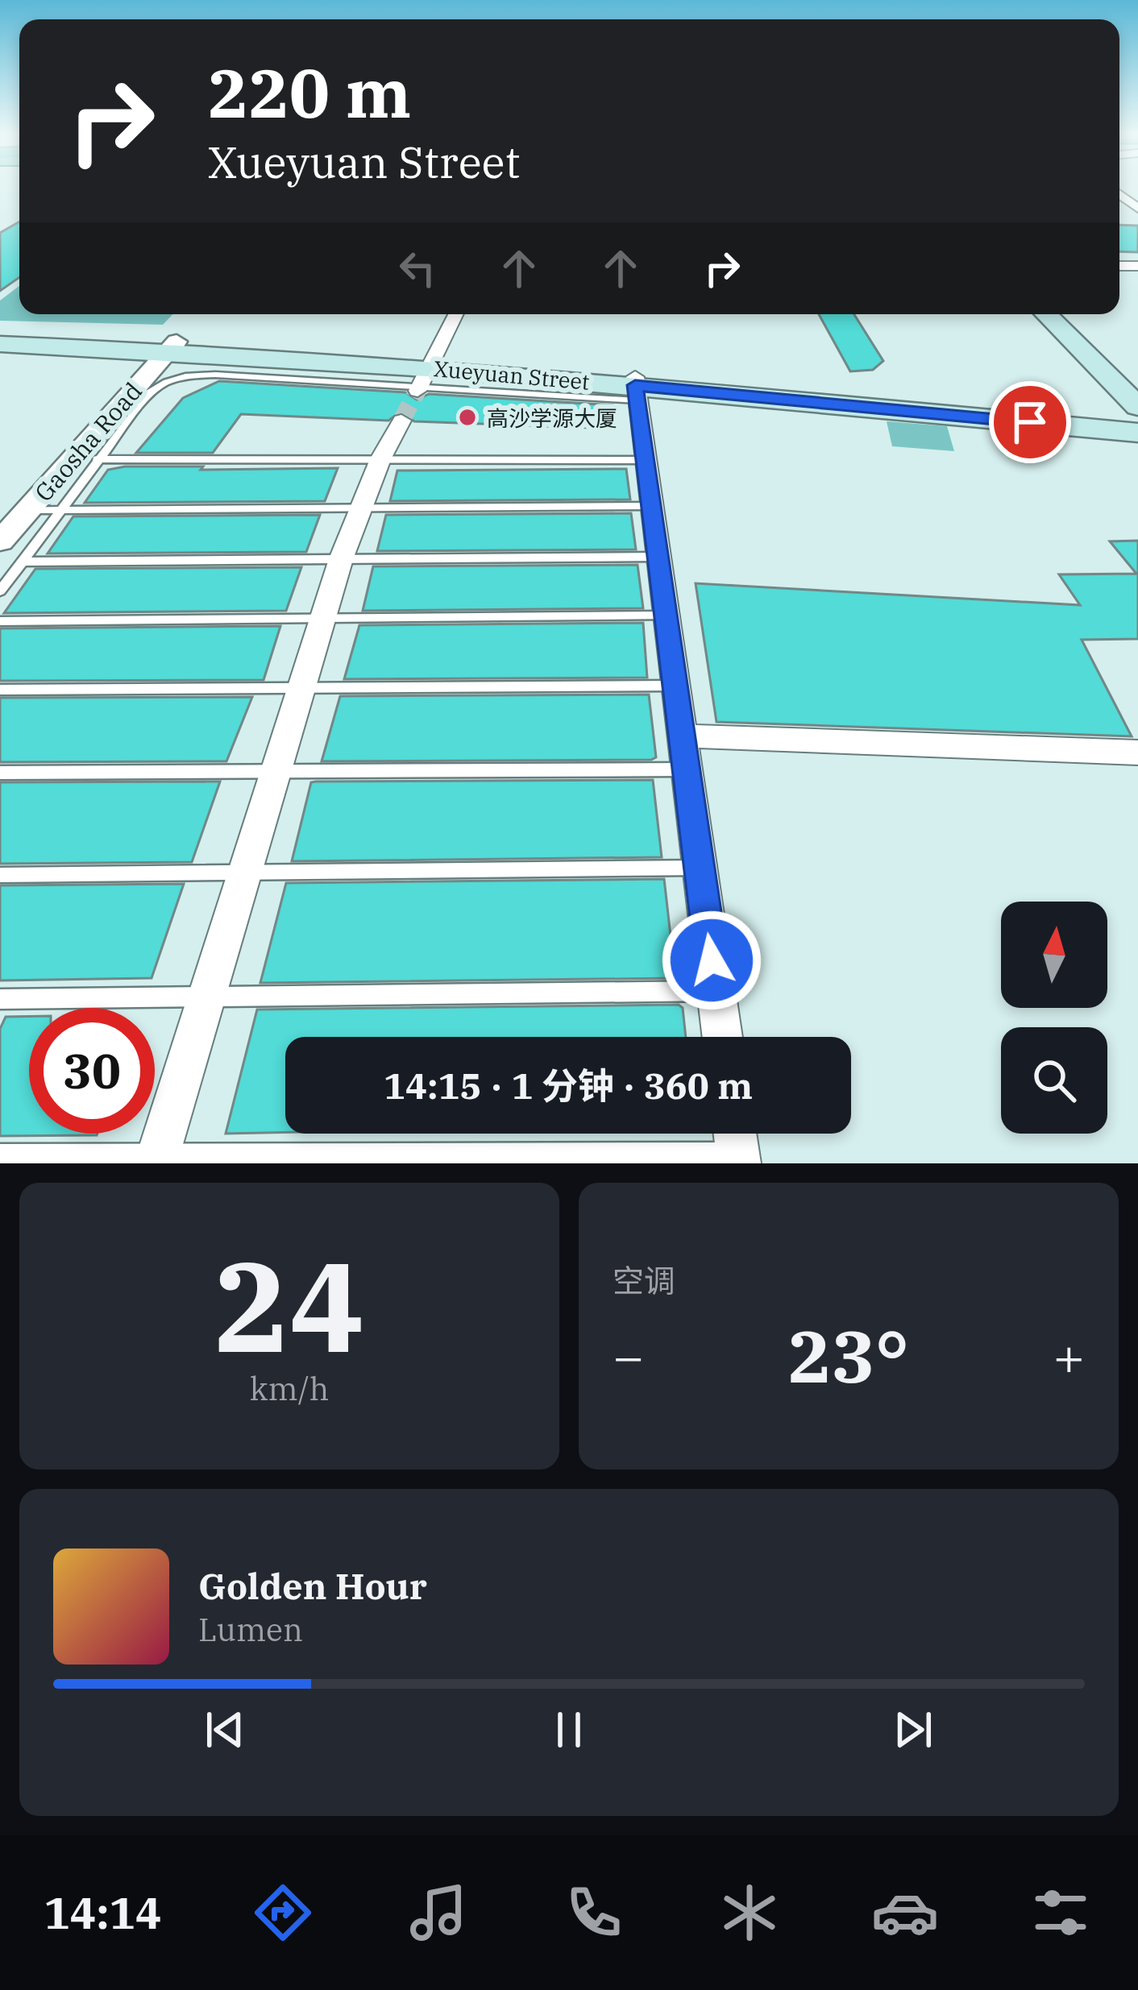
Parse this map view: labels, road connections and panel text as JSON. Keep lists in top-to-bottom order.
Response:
{
  "streets": {
    "main road": ["Xueyuan Street"],
    "street": ["Gaosha Road"]
  },
  "crossings": [
    ["Xueyuan Street", "Gaosha Road"]
  ],
  "places": ["高沙学源大厦"],
  "north": "top",
  "page": {
    "turn": ["220 m", "Xueyuan Street"],
    "limit": "30",
    "trip": "14:15 · 1 分钟 · 360 m",
    "tile": [
      ["24", "km/h"],
      "空调"
    ],
    "heat": ["−", "23°", "+"],
    "song": ["Golden Hour", "Lumen"],
    "tabs": "14:14"
  }
}
